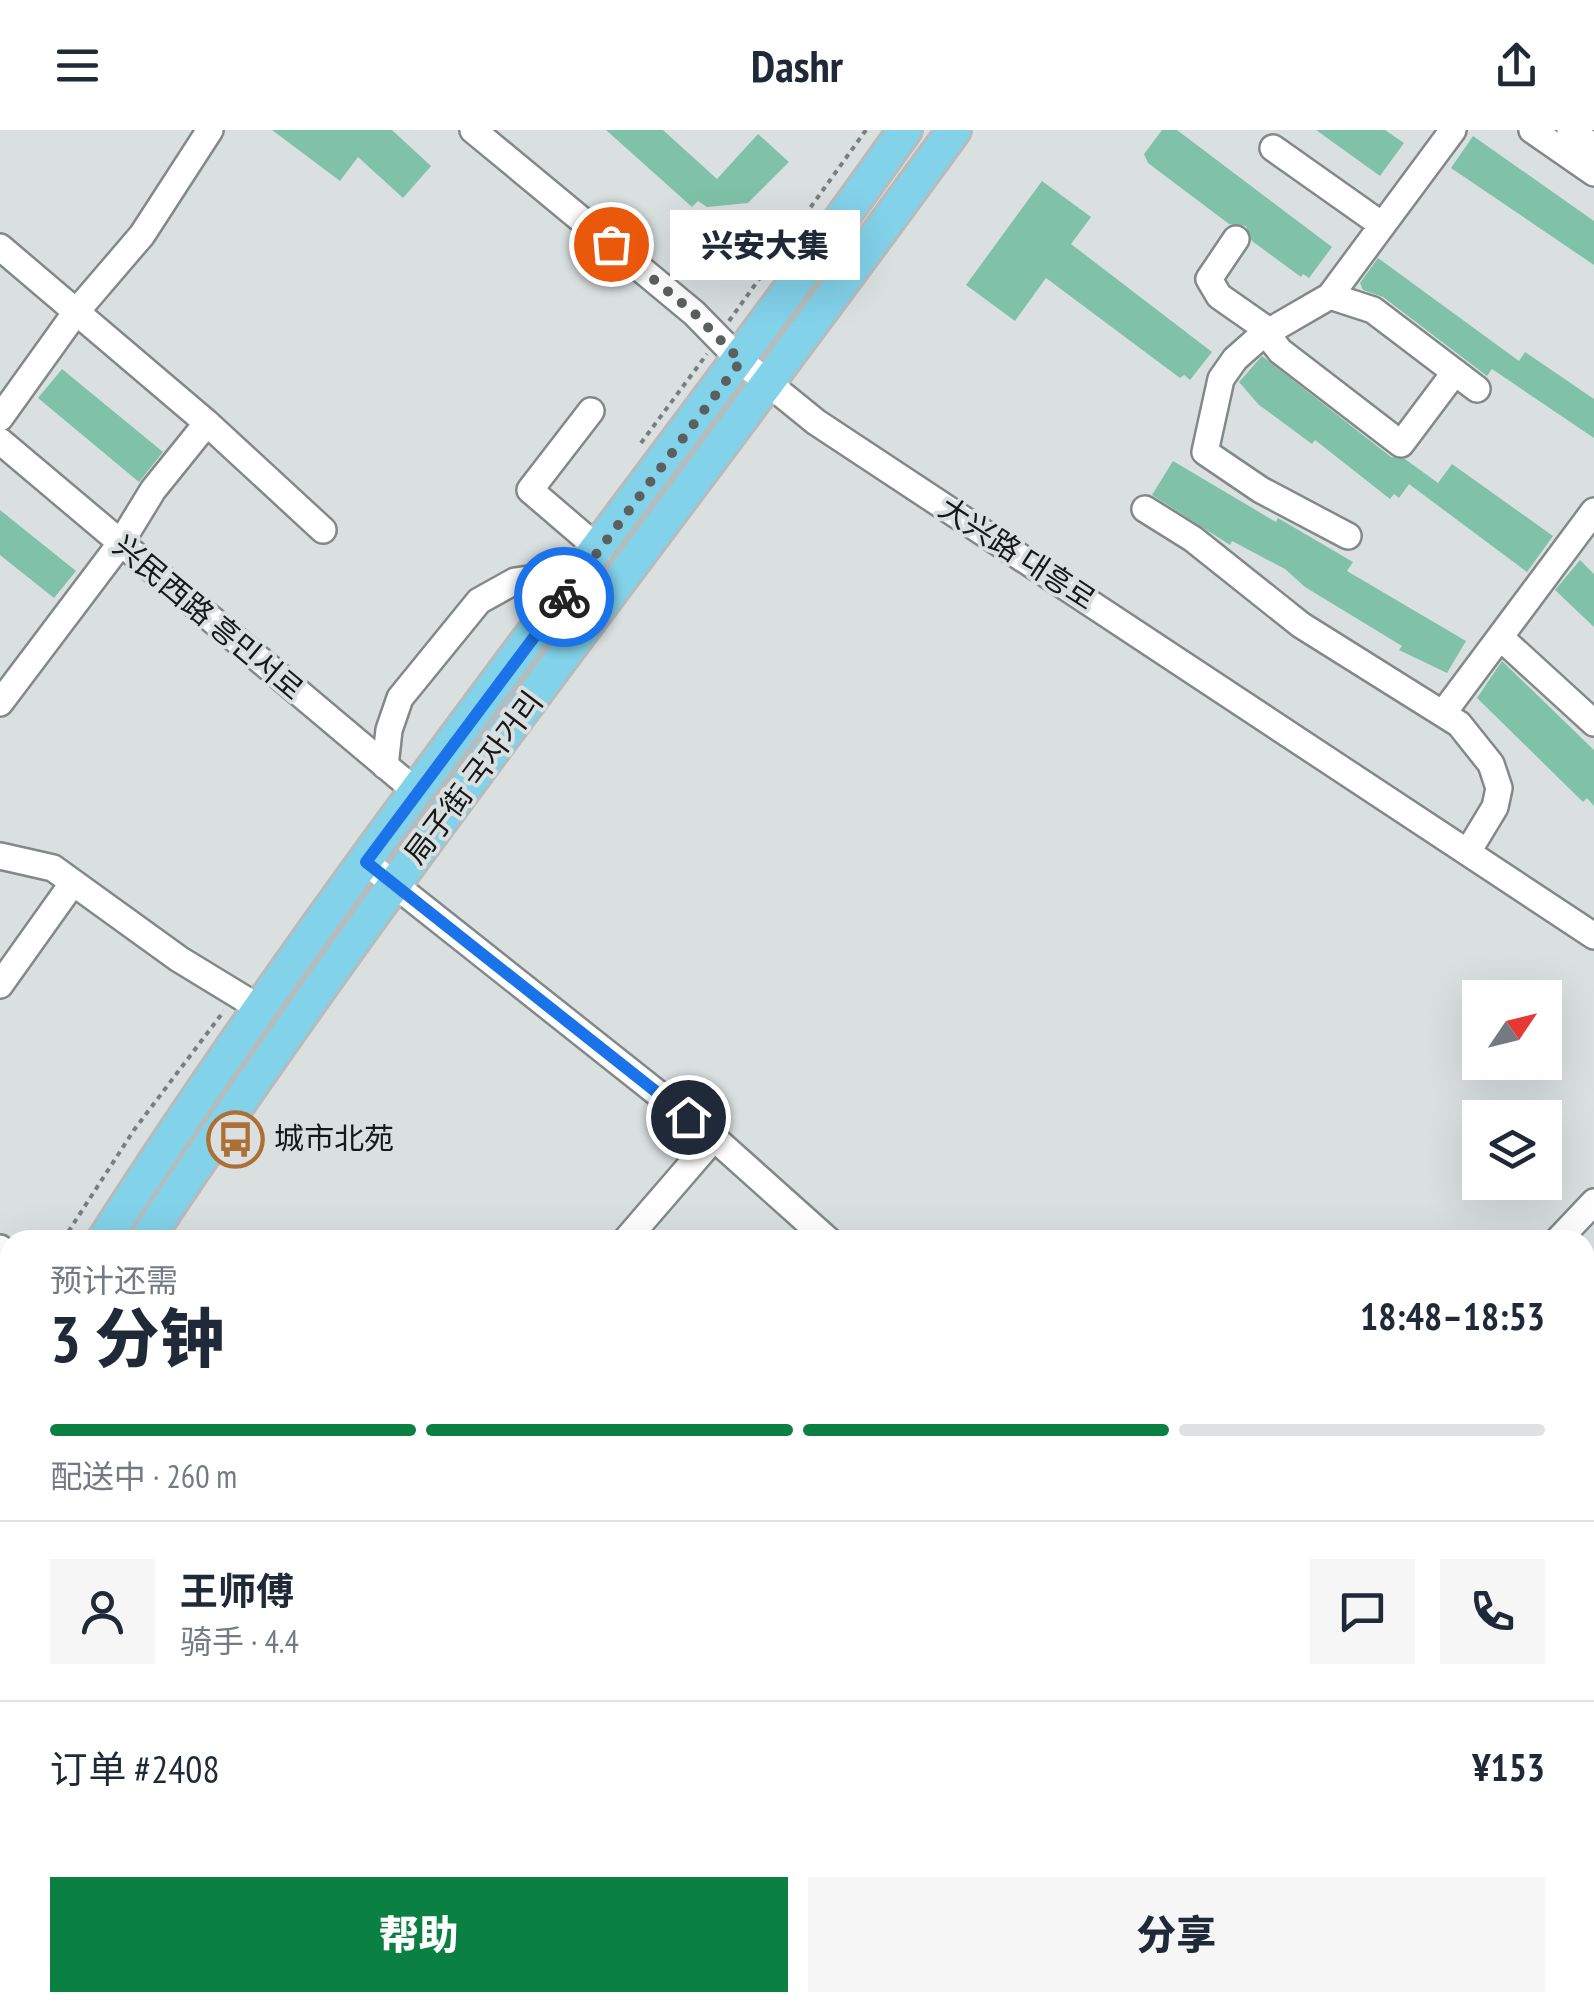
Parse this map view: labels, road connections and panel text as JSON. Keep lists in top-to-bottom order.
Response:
{
  "streets": {
    "main road": ["局子街 국자거리"],
    "street": ["大兴路 대흥로", "兴民西路 흥민서로"]
  },
  "crossings": [
    ["大兴路 대흥로", "局子街 국자거리"],
    ["兴民西路 흥민서로", "局子街 국자거리"]
  ],
  "places": {
    "other": ["兴安大集"],
    "bus stop": ["城市北苑"]
  },
  "north": "top right",
  "page": {
    "header": "Dashr",
    "bubble": "兴安大集",
    "heading": ["3 分钟", "预计还需", "18:48–18:53"],
    "panel": [
      "王师傅",
      "骑手 · 4.4",
      "订单 #2408",
      "¥153"
    ],
    "bar": "配送中 · 260 m",
    "buttons": ["帮助", "分享"]
  }
}
